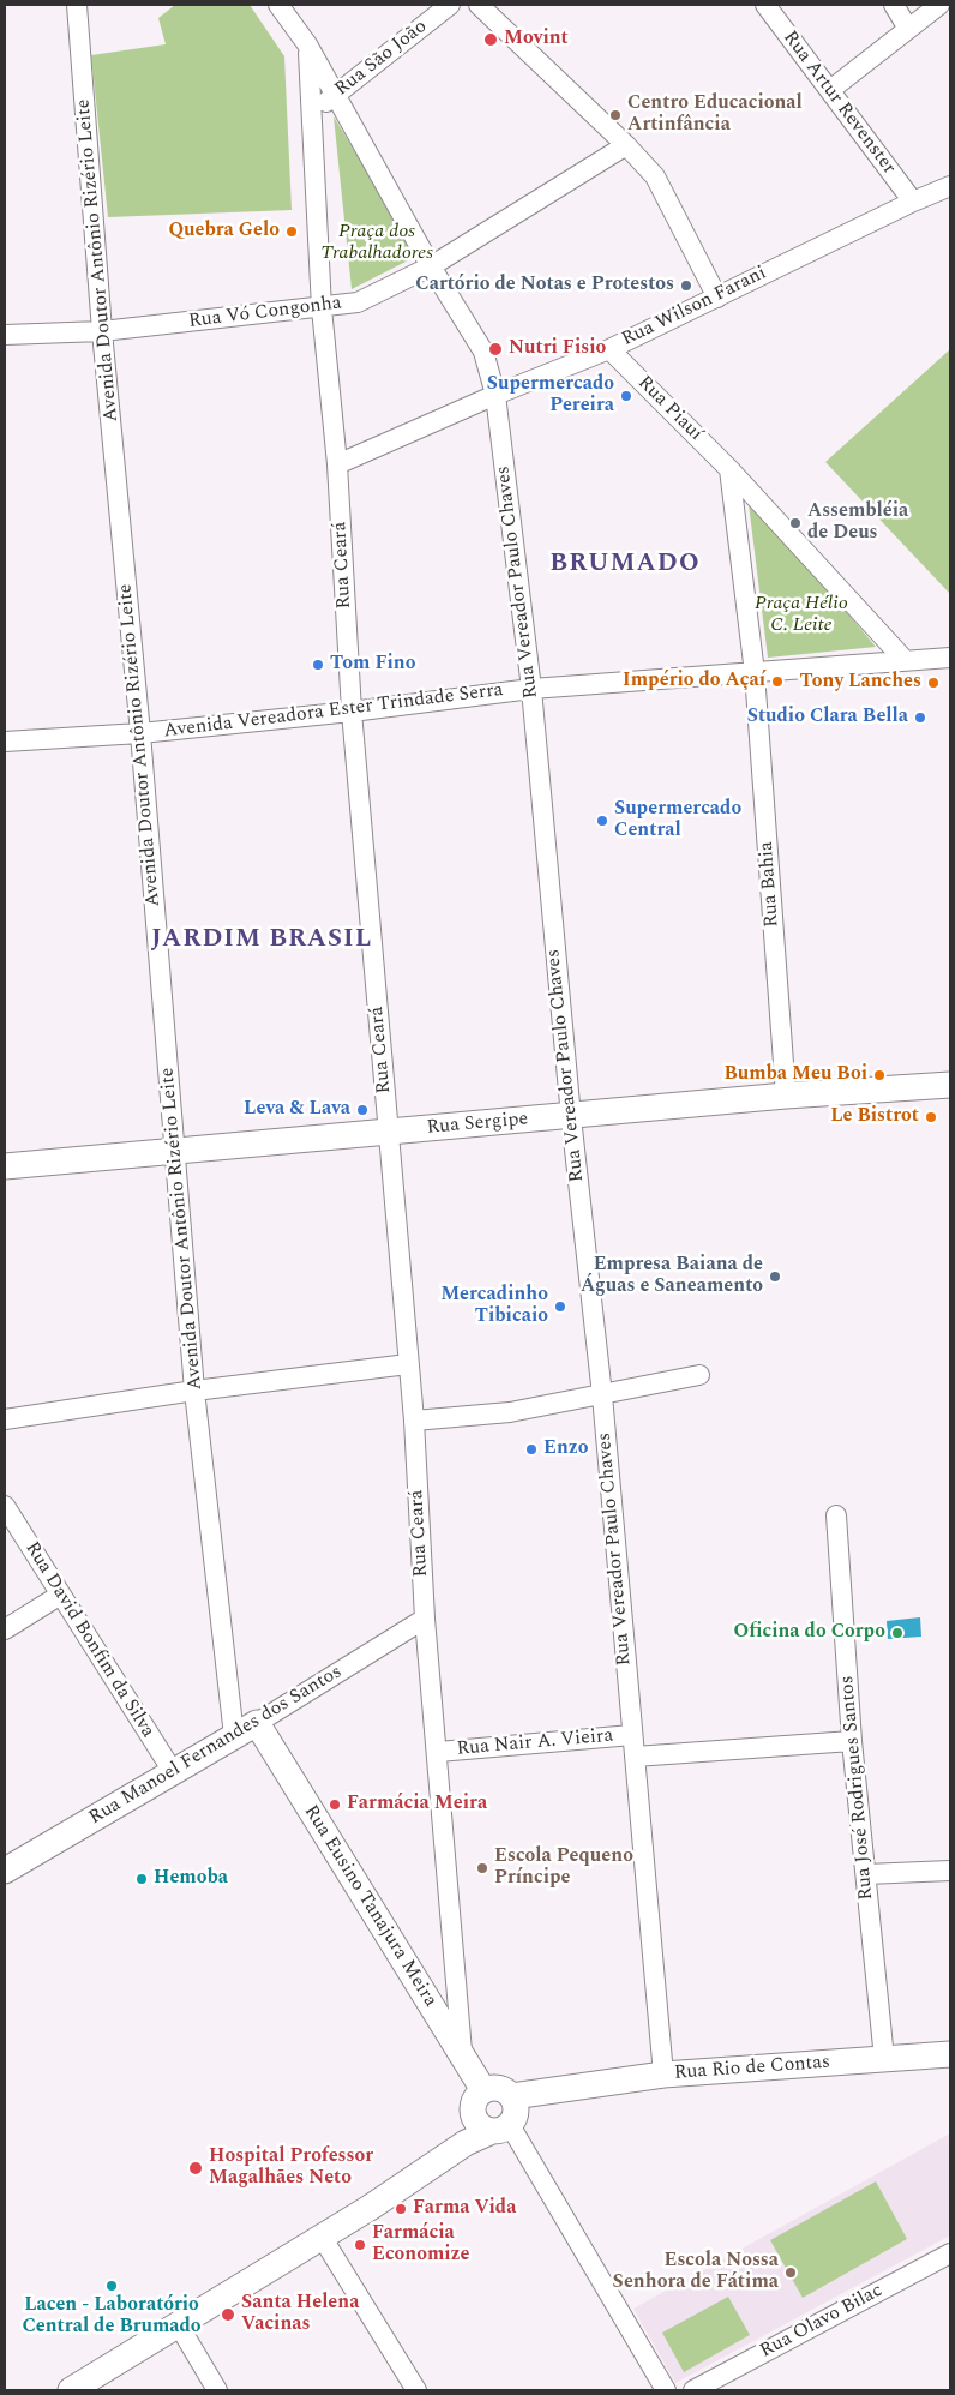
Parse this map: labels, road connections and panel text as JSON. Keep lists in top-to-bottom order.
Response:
{
  "streets": {
    "street": [
      "Rua São João",
      "Rua Artur Revenster",
      "Avenida Doutor Antônio Rizério Leite",
      "Rua Wilson Farani",
      "Rua Vó Congonha",
      "Rua Piauí",
      "Rua Ceará",
      "Rua Vereador Paulo Chaves",
      "Avenida Vereadora Ester Trindade Serra",
      "Rua Bahia",
      "Rua Sergipe",
      "Rua David Bonfim da Silva",
      "Rua Nair A. Vieira",
      "Rua Manoel Fernandes dos Santos",
      "Rua José Rodrigues Santos",
      "Rua Eusino Tanajura Meira",
      "Rua Rio de Contas",
      "Rua Olavo Bilac"
    ]
  },
  "crossings": [
    ["Rua São João", "Rua Ceará"],
    ["Rua São João", "Rua Vereador Paulo Chaves"],
    ["Rua Artur Revenster", "Rua Wilson Farani"],
    ["Avenida Doutor Antônio Rizério Leite", "Rua Vó Congonha"],
    ["Avenida Doutor Antônio Rizério Leite", "Avenida Vereadora Ester Trindade Serra"],
    ["Avenida Doutor Antônio Rizério Leite", "Rua Sergipe"],
    ["Avenida Doutor Antônio Rizério Leite", "Rua Manoel Fernandes dos Santos"],
    ["Rua Wilson Farani", "Rua Piauí"],
    ["Rua Wilson Farani", "Rua Ceará"],
    ["Rua Wilson Farani", "Rua Vereador Paulo Chaves"],
    ["Rua Vó Congonha", "Rua Ceará"],
    ["Rua Vó Congonha", "Rua Vereador Paulo Chaves"],
    ["Rua Ceará", "Rua Vereador Paulo Chaves"],
    ["Rua Ceará", "Avenida Vereadora Ester Trindade Serra"],
    ["Rua Ceará", "Rua Sergipe"],
    ["Rua Ceará", "Rua Nair A. Vieira"],
    ["Rua Ceará", "Rua Manoel Fernandes dos Santos"],
    ["Rua Ceará", "Rua Eusino Tanajura Meira"],
    ["Rua Vereador Paulo Chaves", "Avenida Vereadora Ester Trindade Serra"],
    ["Rua Vereador Paulo Chaves", "Rua Sergipe"],
    ["Rua Vereador Paulo Chaves", "Rua Nair A. Vieira"],
    ["Rua Vereador Paulo Chaves", "Rua Rio de Contas"],
    ["Avenida Vereadora Ester Trindade Serra", "Rua Bahia"],
    ["Rua Bahia", "Rua Sergipe"],
    ["Rua David Bonfim da Silva", "Rua Manoel Fernandes dos Santos"],
    ["Rua Manoel Fernandes dos Santos", "Rua Eusino Tanajura Meira"],
    ["Rua José Rodrigues Santos", "Rua Rio de Contas"]
  ],
  "districts": ["BRUMADO", "JARDIM BRASIL"],
  "parks": ["Praça dos Trabalhadores", "Praça Hélio C. Leite"],
  "places": [
    "Movint",
    "Centro Educacional Artinfância",
    "Quebra Gelo",
    "Cartório de Notas e Protestos",
    "Nutri Fisio",
    "Supermercado Pereira",
    "Assembléia de Deus",
    "Tom Fino",
    "Império do Açaí",
    "Tony Lanches",
    "Studio Clara Bella",
    "Supermercado Central",
    "Bumba Meu Boi",
    "Leva & Lava",
    "Le Bistrot",
    "Empresa Baiana de Águas e Saneamento",
    "Mercadinho Tibicaio",
    "Enzo",
    "Oficina do Corpo",
    "Farmácia Meira",
    "Escola Pequeno Príncipe",
    "Hemoba",
    "Hospital Professor Magalhães Neto",
    "Farma Vida",
    "Farmácia Economize",
    "Escola Nossa Senhora de Fátima",
    "Lacen - Laboratório Central de Brumado",
    "Santa Helena Vacinas"
  ]
}
